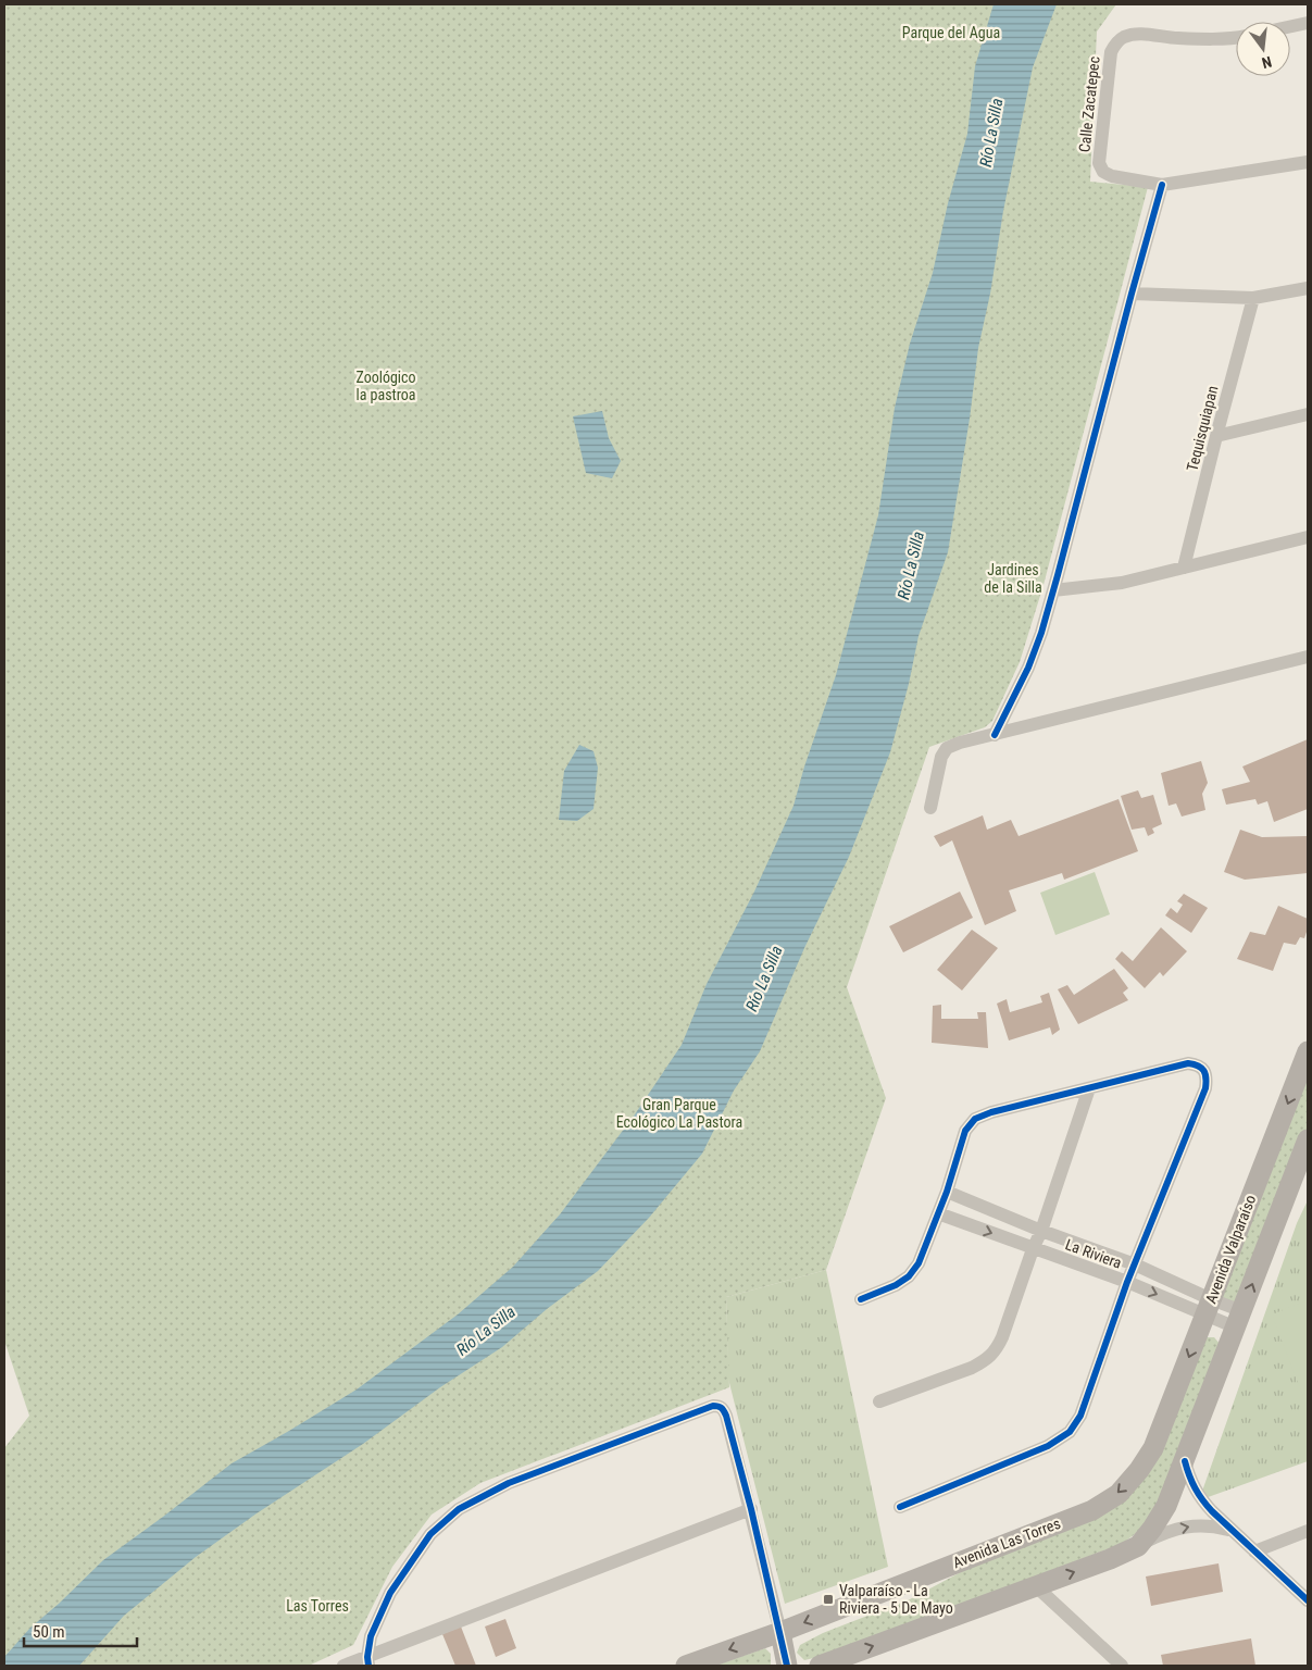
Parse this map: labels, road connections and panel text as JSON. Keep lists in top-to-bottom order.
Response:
{
  "streets": {
    "main road": ["Avenida Valparaíso", "Avenida Las Torres"],
    "street": ["Calle Zacatepec", "Tequisquiapan", "La Riviera"]
  },
  "crossings": [
    ["Avenida Valparaíso", "La Riviera"],
    ["Avenida Valparaíso", "Avenida Las Torres"]
  ],
  "water": ["Río La Silla"],
  "parks": [
    "Parque del Agua",
    "Zoológico la pastroa",
    "Jardines de la Silla",
    "Gran Parque Ecológico La Pastora",
    "Las Torres"
  ],
  "places": {
    "transit": ["Valparaíso - La Riviera - 5 De Mayo"]
  },
  "scale_bar": "50 m",
  "north": "bottom"
}
